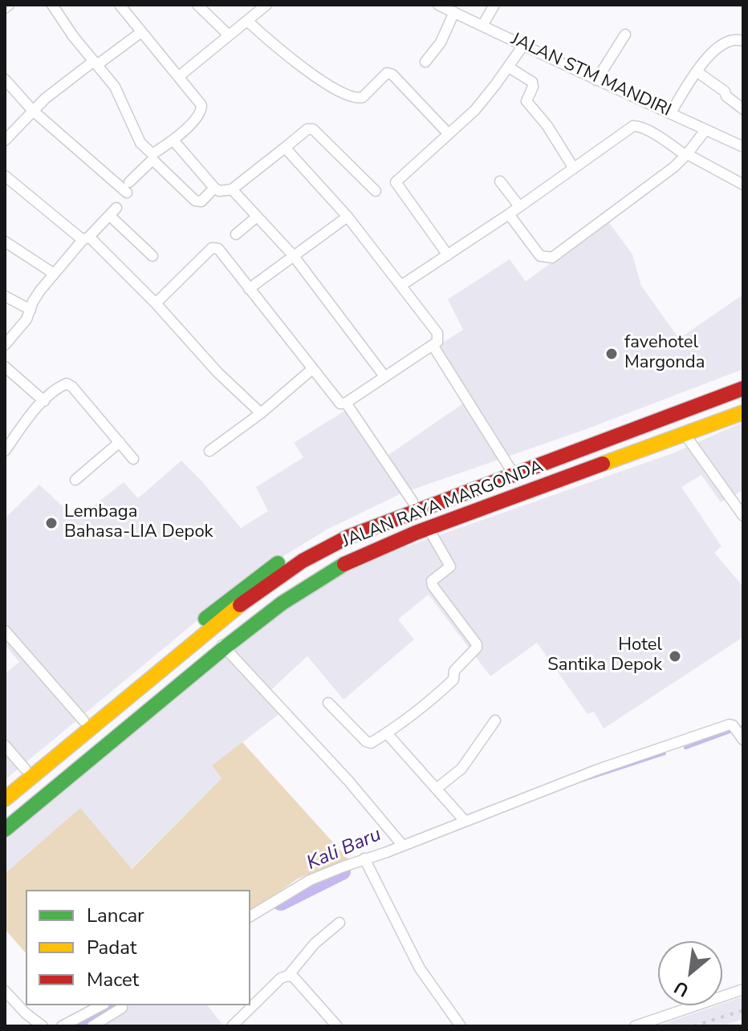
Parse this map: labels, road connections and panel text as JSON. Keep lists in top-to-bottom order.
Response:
{
  "streets": {
    "highway": ["JALAN RAYA MARGONDA"],
    "street": ["JALAN STM MANDIRI"]
  },
  "water": ["Kali Baru"],
  "places": ["favehotel Margonda", "Lembaga Bahasa-LIA Depok", "Hotel Santika Depok"],
  "legend": ["Lancar", "Padat", "Macet"],
  "north": "bottom left"
}
